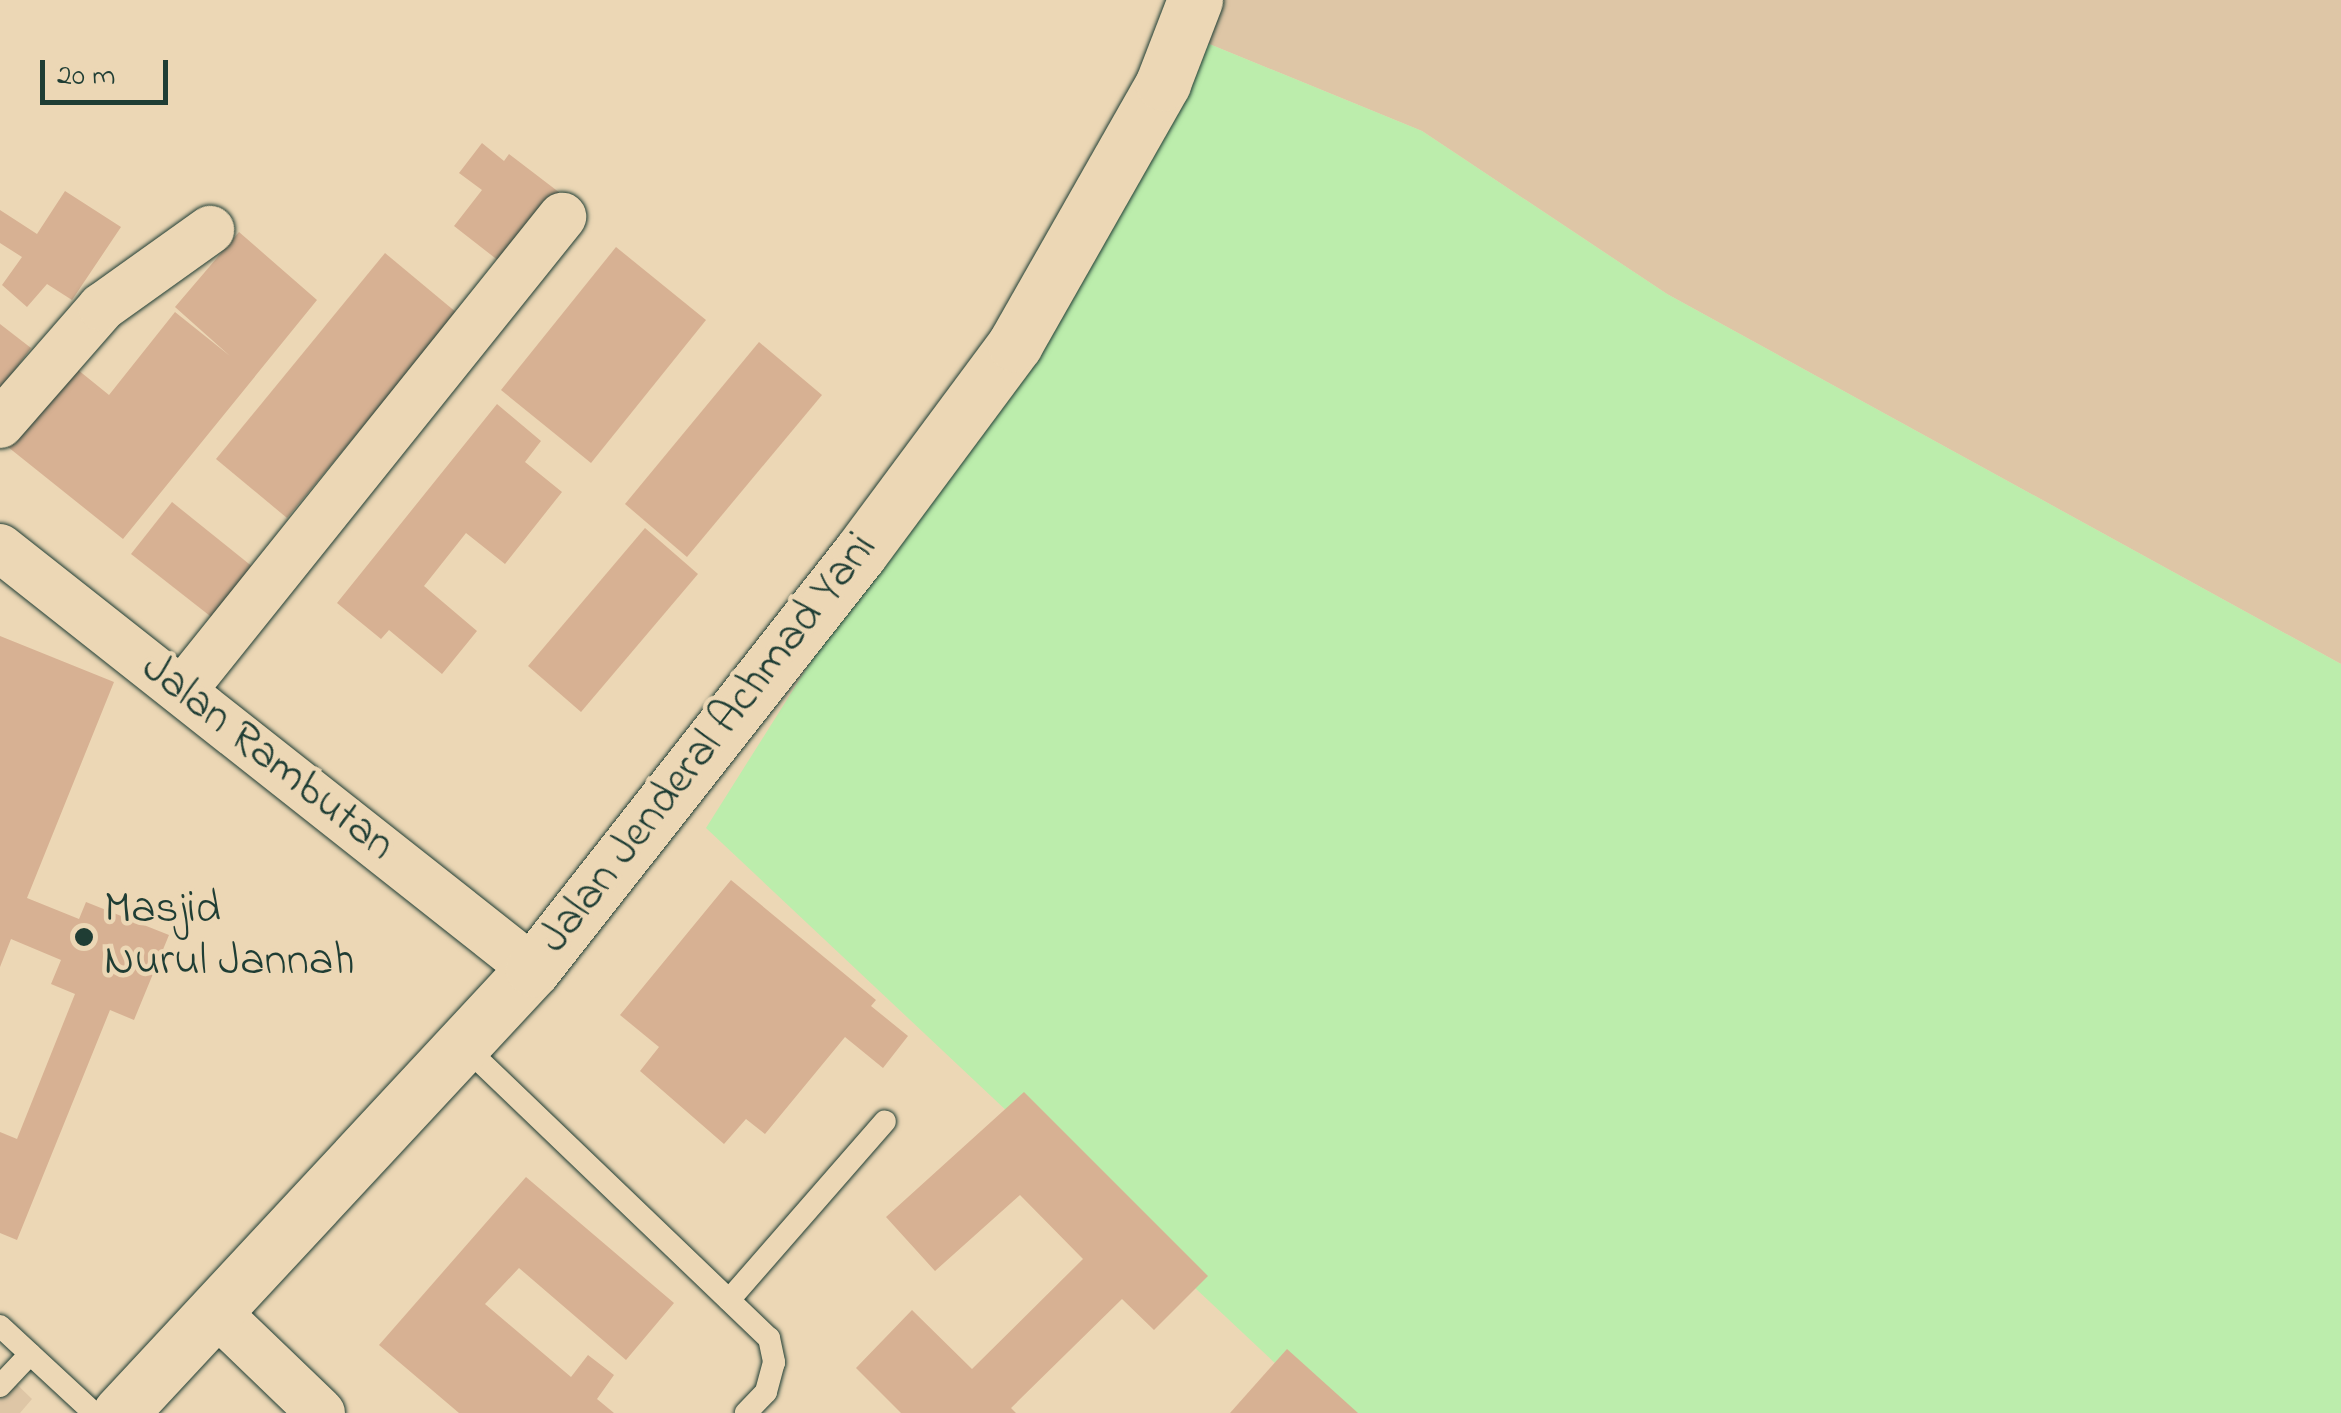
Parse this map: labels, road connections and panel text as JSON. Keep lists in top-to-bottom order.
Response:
{
  "streets": {
    "main road": ["Jalan Jenderal Achmad Yani"],
    "street": ["Jalan Rambutan"]
  },
  "crossings": [
    ["Jalan Jenderal Achmad Yani", "Jalan Rambutan"]
  ],
  "places": ["Masjid Nurul Jannah"],
  "scale_bar": "20 m"
}
